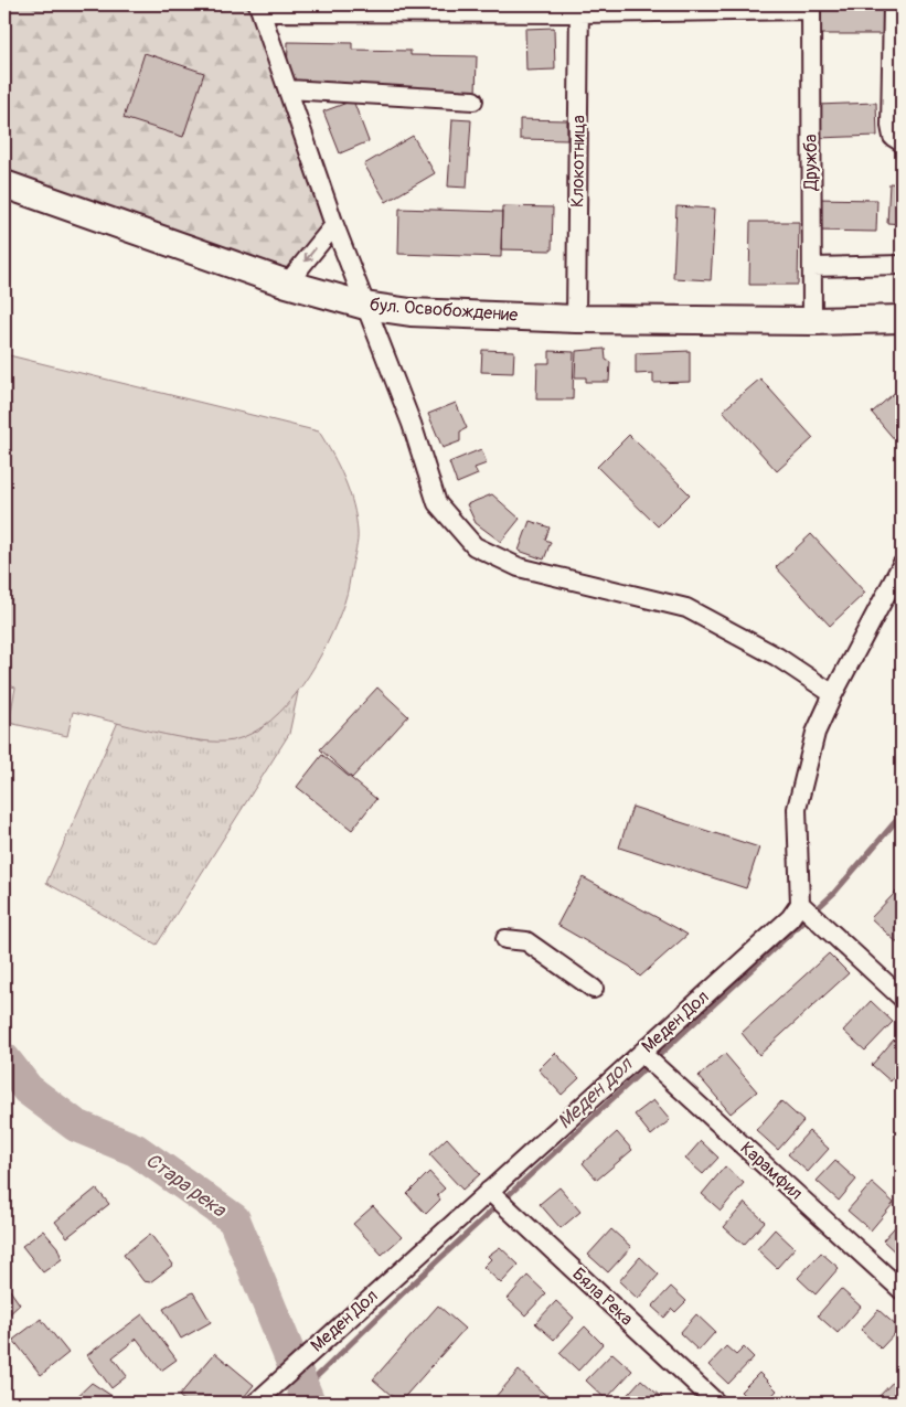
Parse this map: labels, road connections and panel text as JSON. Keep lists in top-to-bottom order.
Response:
{
  "streets": {
    "main road": ["бул. Освобождение"],
    "street": [
      "Клокотница",
      "Дружба",
      "Меден Дол",
      "Карамфил",
      "Бяла Река"
    ]
  },
  "crossings": [
    ["Клокотница", "бул. Освобождение"],
    ["Дружба", "бул. Освобождение"],
    ["Меден Дол", "Карамфил"],
    ["Меден Дол", "Бяла Река"]
  ],
  "water": ["Меден дол", "Стара река"]
}
